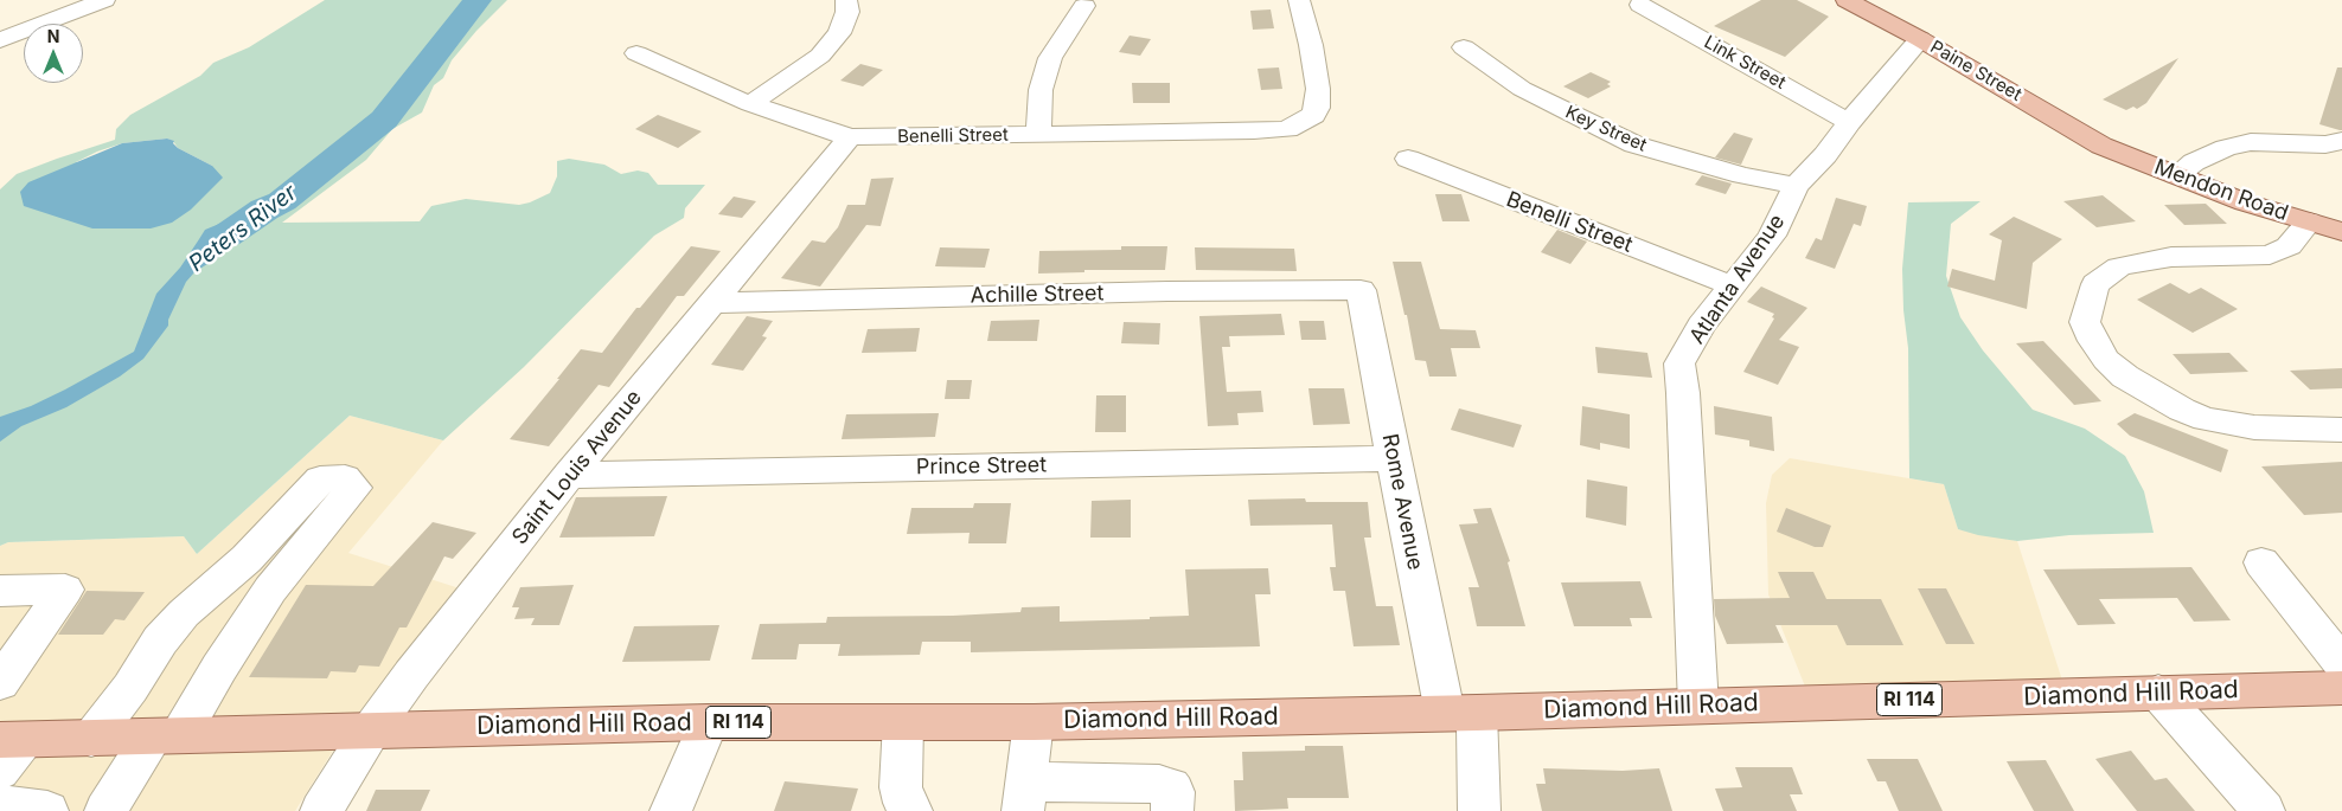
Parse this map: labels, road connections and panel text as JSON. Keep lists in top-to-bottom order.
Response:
{
  "streets": {
    "main road": [
      "Paine Street",
      "Mendon Road",
      "Diamond Hill Road",
      "RI 114"
    ],
    "street": [
      "Link Street",
      "Key Street",
      "Benelli Street",
      "Atlanta Avenue",
      "Achille Street",
      "Prince Street",
      "Saint Louis Avenue",
      "Rome Avenue"
    ]
  },
  "crossings": [
    ["Link Street", "Atlanta Avenue"],
    ["Paine Street", "Mendon Road"],
    ["Paine Street", "Atlanta Avenue"],
    ["Key Street", "Atlanta Avenue"],
    ["Benelli Street", "Atlanta Avenue"],
    ["Benelli Street", "Saint Louis Avenue"],
    ["Atlanta Avenue", "Diamond Hill Road"],
    ["Achille Street", "Saint Louis Avenue"],
    ["Achille Street", "Rome Avenue"],
    ["Prince Street", "Saint Louis Avenue"],
    ["Prince Street", "Rome Avenue"],
    ["Saint Louis Avenue", "Diamond Hill Road"],
    ["Rome Avenue", "Diamond Hill Road"]
  ],
  "water": ["Peters River"],
  "north": "top"
}
